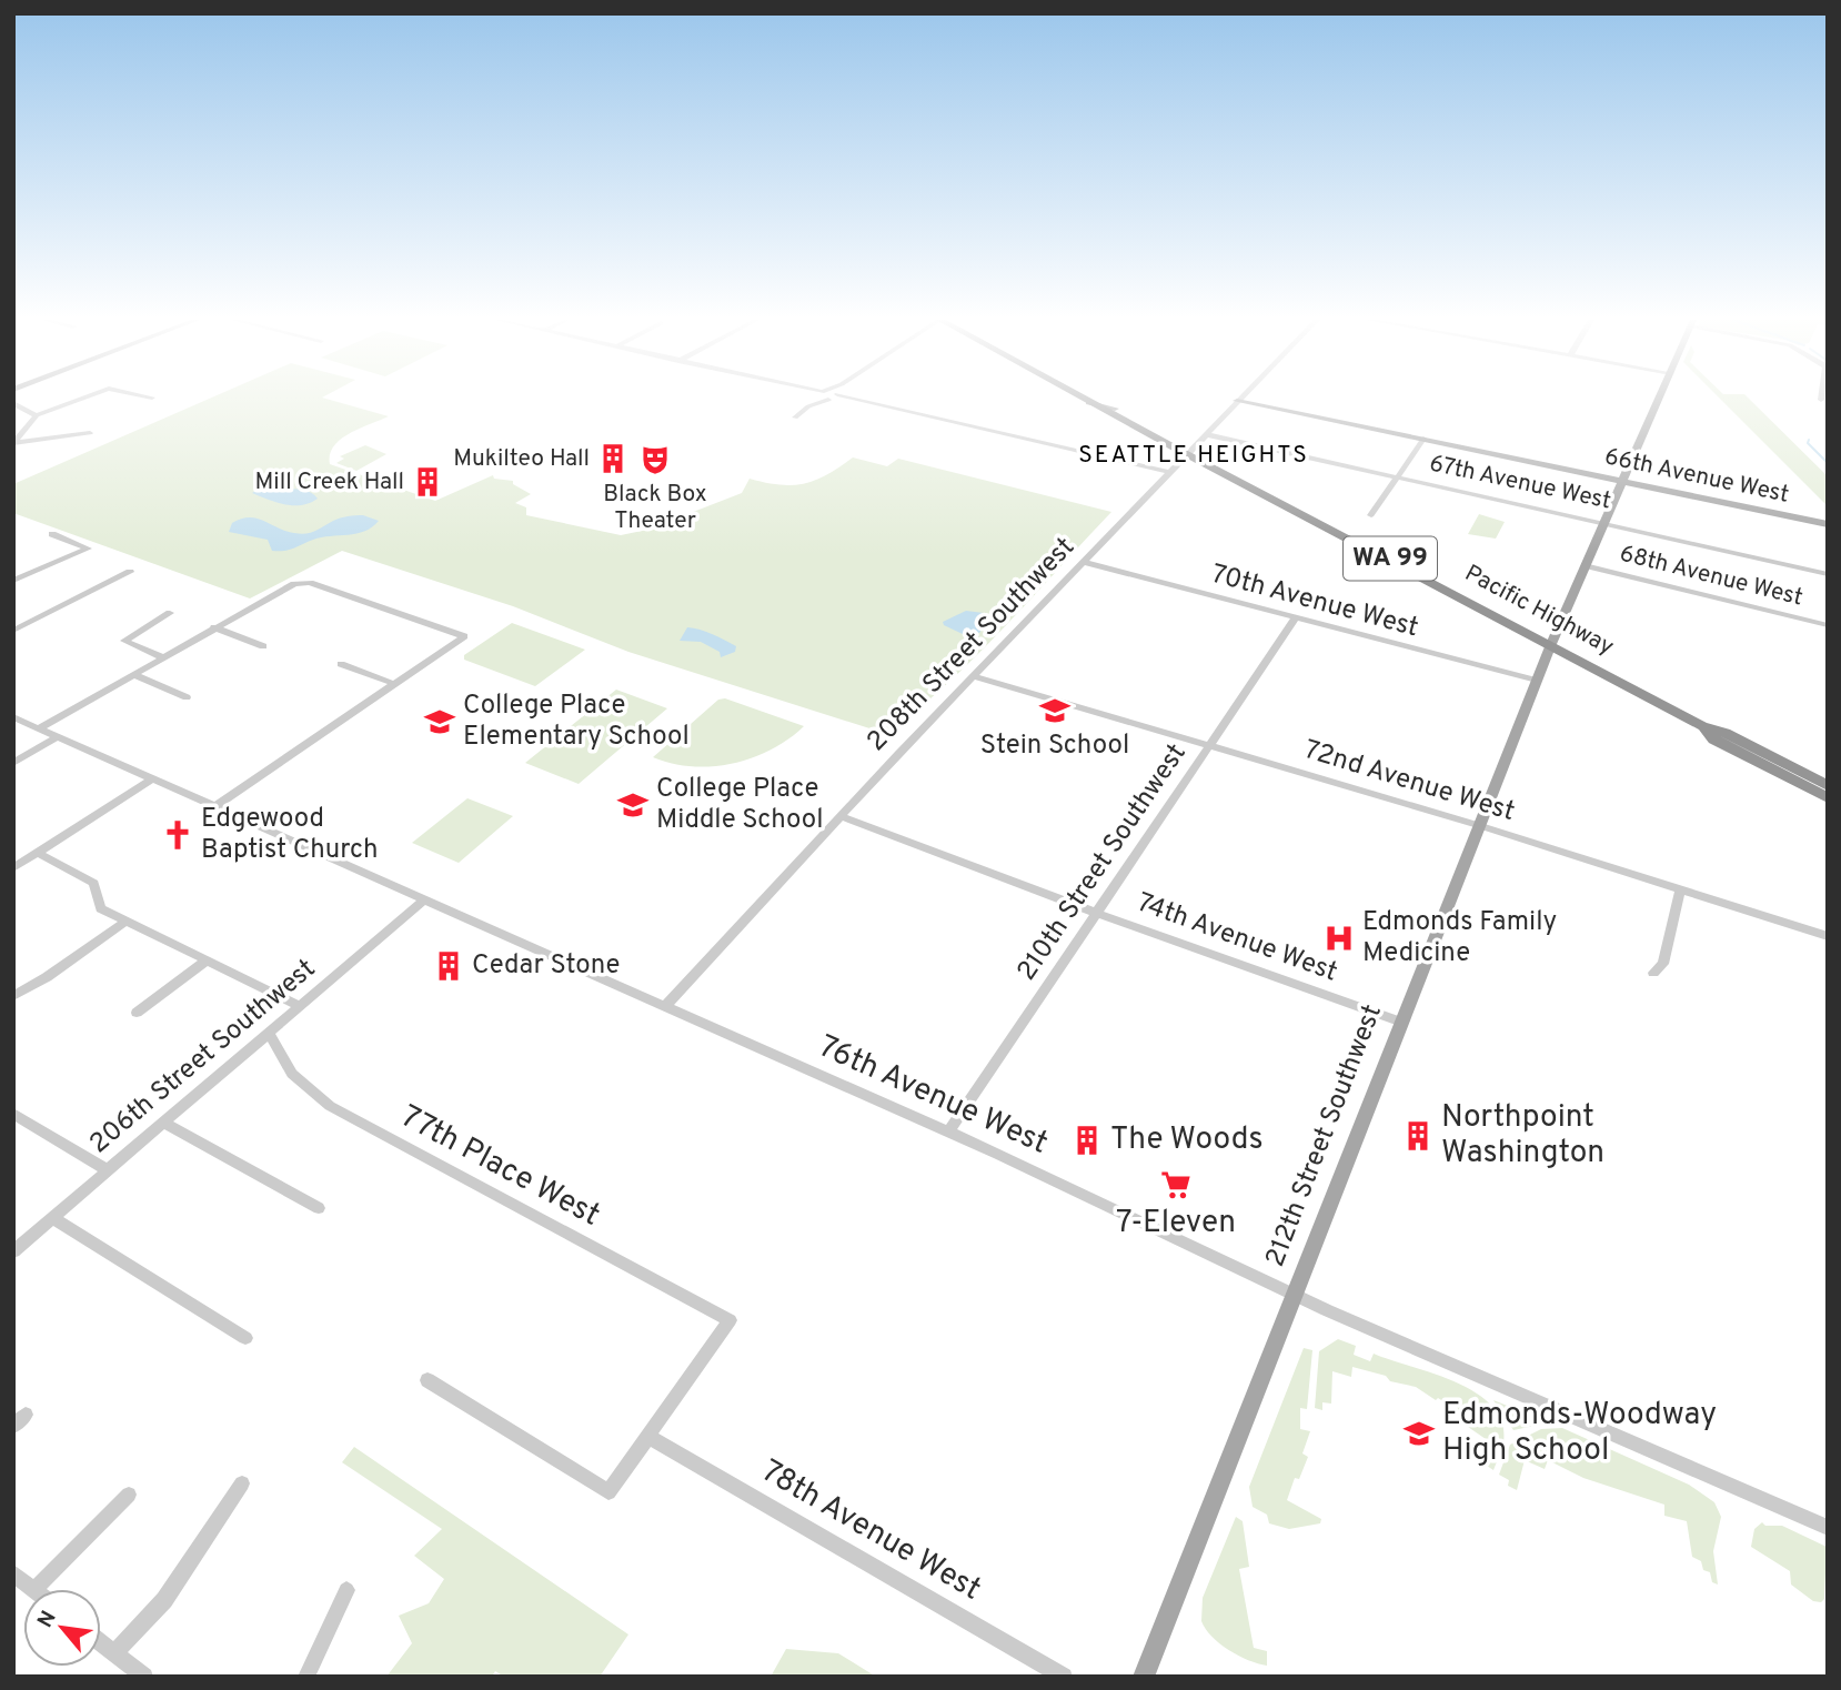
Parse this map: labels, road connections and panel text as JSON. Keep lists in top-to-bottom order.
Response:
{
  "streets": {
    "highway": ["WA 99", "Pacific Highway"],
    "main road": ["66th Avenue West", "212th Street Southwest"],
    "street": [
      "67th Avenue West",
      "68th Avenue West",
      "70th Avenue West",
      "208th Street Southwest",
      "72nd Avenue West",
      "210th Street Southwest",
      "74th Avenue West",
      "206th Street Southwest",
      "76th Avenue West",
      "77th Place West",
      "78th Avenue West"
    ]
  },
  "crossings": [
    ["66th Avenue West", "208th Street Southwest"],
    ["66th Avenue West", "212th Street Southwest"],
    ["67th Avenue West", "208th Street Southwest"],
    ["67th Avenue West", "212th Street Southwest"],
    ["68th Avenue West", "212th Street Southwest"],
    ["70th Avenue West", "208th Street Southwest"],
    ["70th Avenue West", "210th Street Southwest"],
    ["70th Avenue West", "212th Street Southwest"],
    ["Pacific Highway", "208th Street Southwest"],
    ["Pacific Highway", "212th Street Southwest"],
    ["208th Street Southwest", "72nd Avenue West"],
    ["208th Street Southwest", "74th Avenue West"],
    ["208th Street Southwest", "76th Avenue West"],
    ["72nd Avenue West", "210th Street Southwest"],
    ["72nd Avenue West", "212th Street Southwest"],
    ["210th Street Southwest", "74th Avenue West"],
    ["210th Street Southwest", "76th Avenue West"],
    ["74th Avenue West", "212th Street Southwest"],
    ["206th Street Southwest", "76th Avenue West"],
    ["206th Street Southwest", "77th Place West"],
    ["76th Avenue West", "212th Street Southwest"],
    ["77th Place West", "78th Avenue West"]
  ],
  "districts": ["SEATTLE HEIGHTS"],
  "places": {
    "building": [
      "Mukilteo Hall",
      "Mill Creek Hall",
      "Cedar Stone",
      "Northpoint Washington",
      "The Woods"
    ],
    "theatre": ["Black Box Theater"],
    "school or university": [
      "Stein School",
      "College Place Elementary School",
      "College Place Middle School",
      "Edmonds-Woodway High School"
    ],
    "church": ["Edgewood Baptist Church"],
    "hospital": ["Edmonds Family Medicine"],
    "supermarket": ["7-Eleven"]
  },
  "north": "top left"
}
